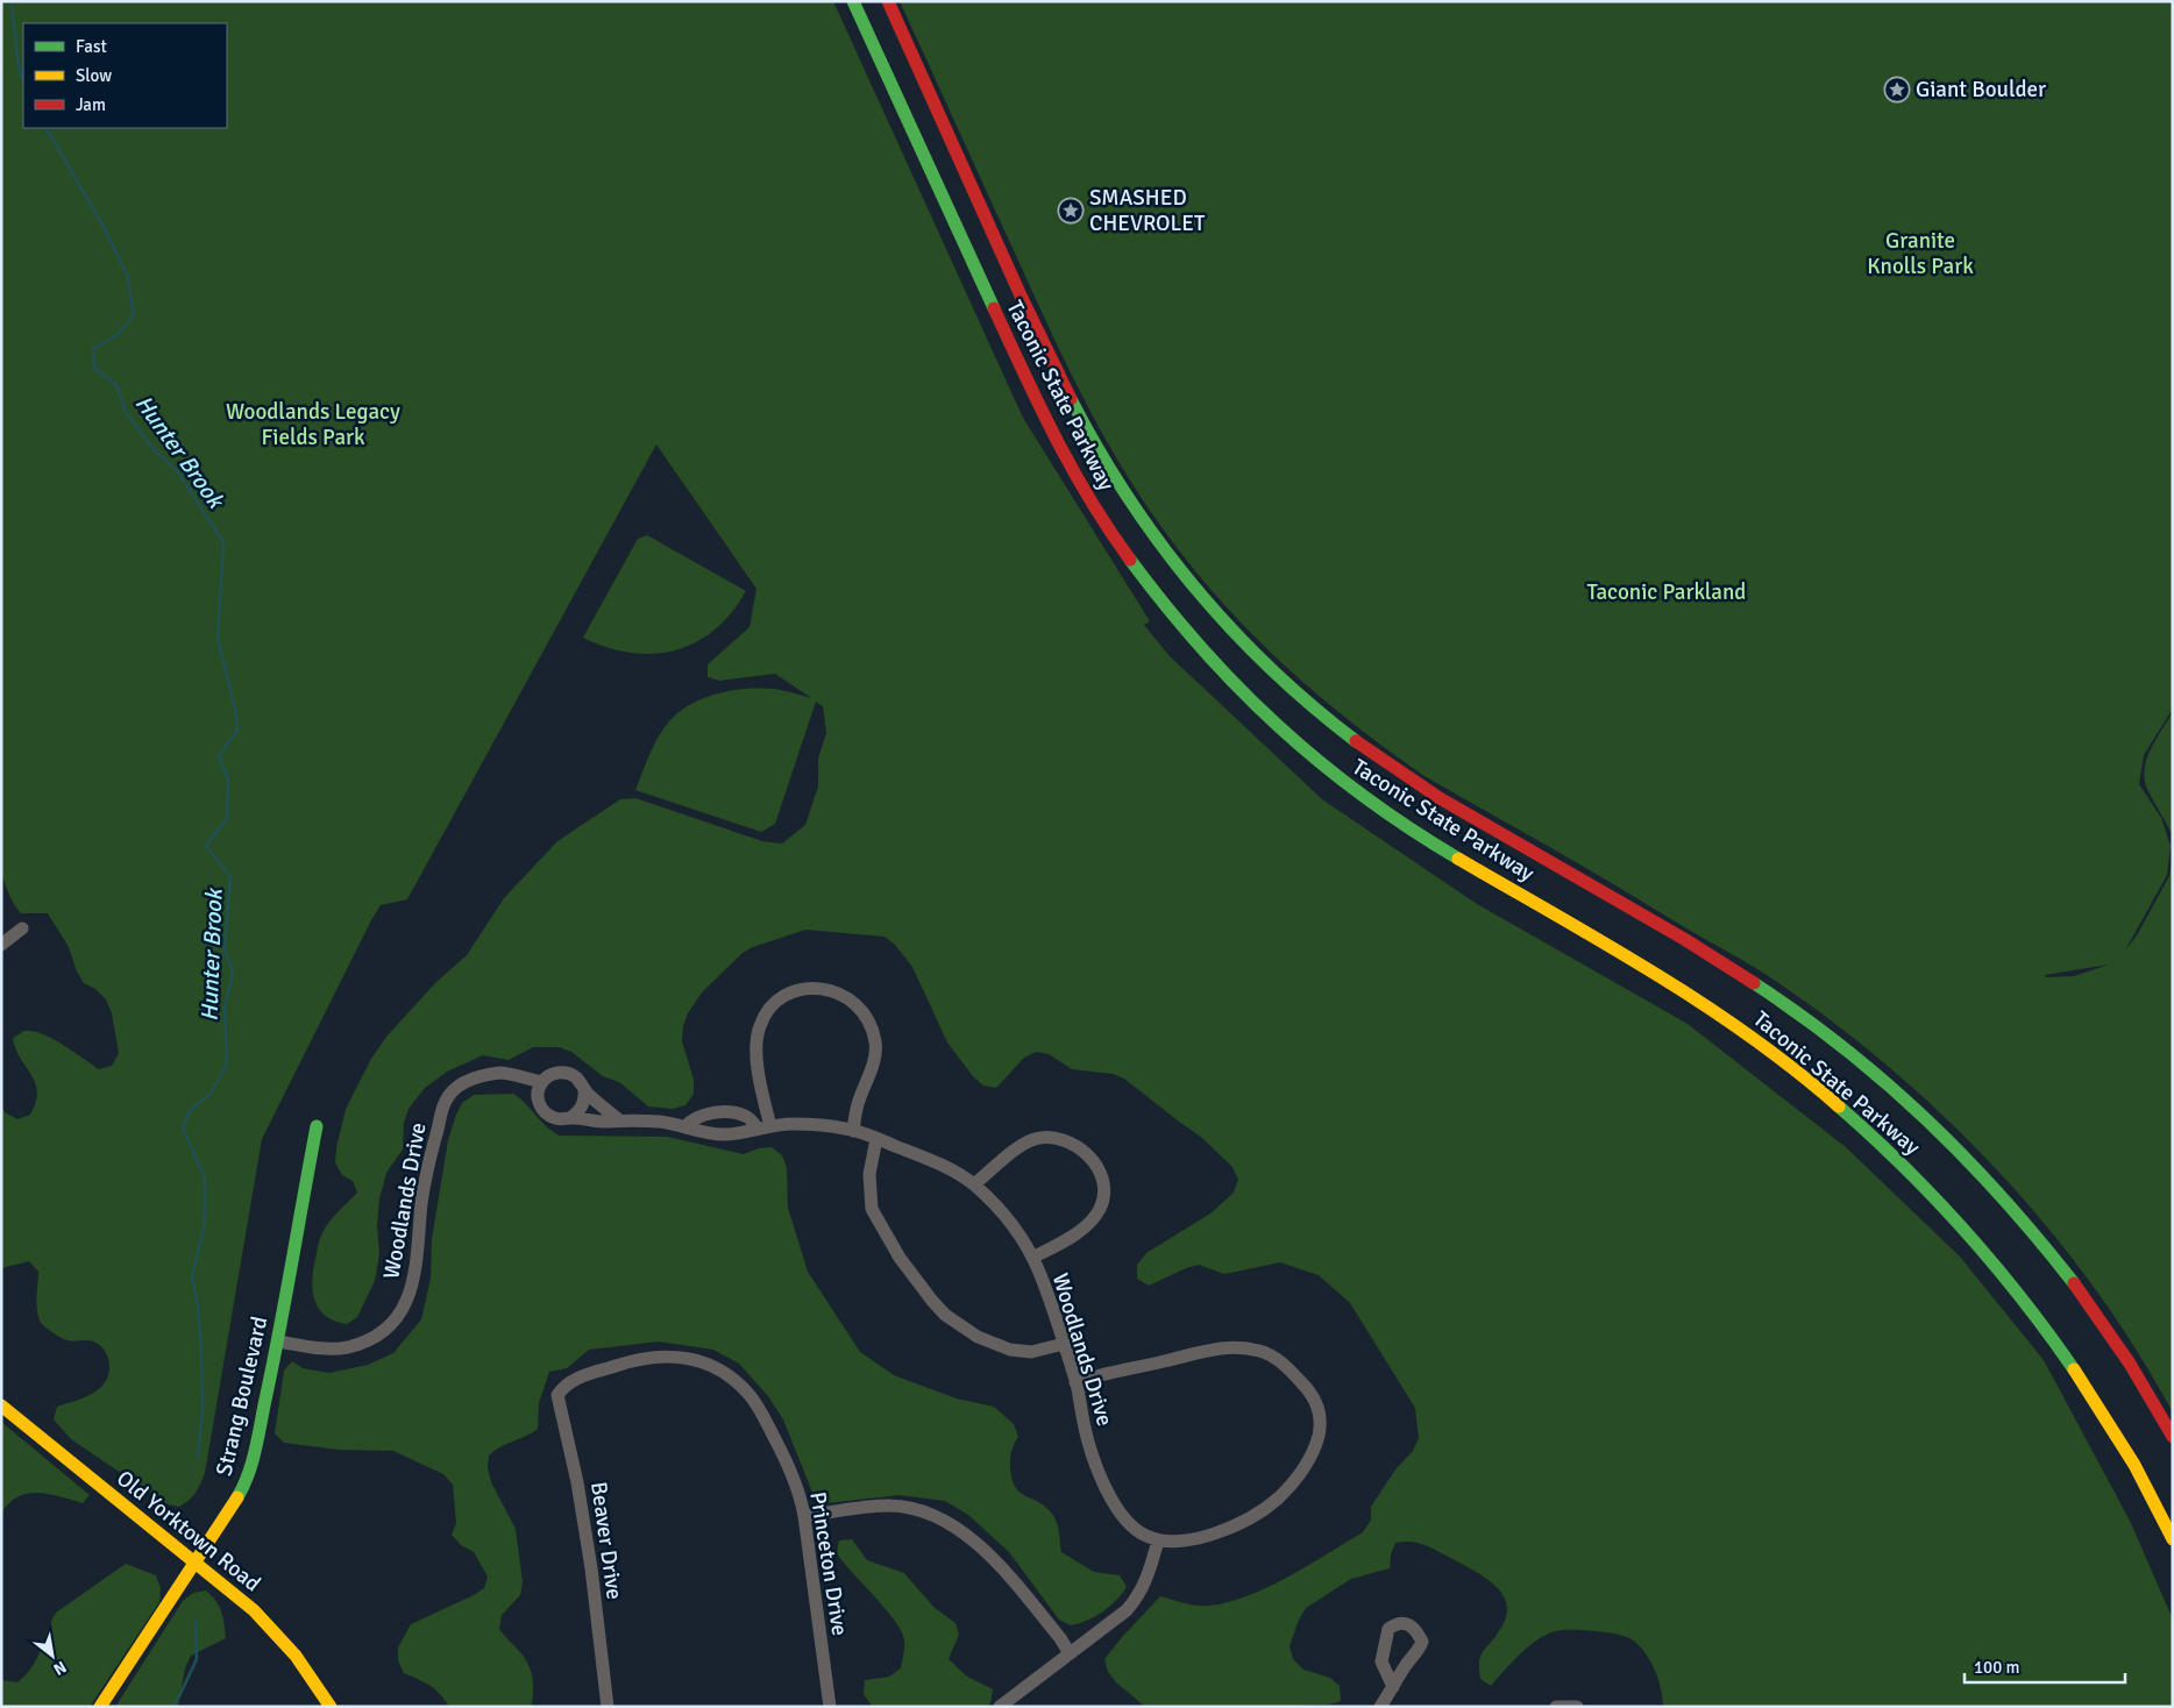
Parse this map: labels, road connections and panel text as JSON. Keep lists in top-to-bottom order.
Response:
{
  "streets": {
    "main road": ["Taconic State Parkway", "Strang Boulevard", "Old Yorktown Road"],
    "street": ["Woodlands Drive", "Beaver Drive", "Princeton Drive"]
  },
  "crossings": [
    ["Woodlands Drive", "Strang Boulevard"],
    ["Strang Boulevard", "Old Yorktown Road"],
    ["Beaver Drive", "Princeton Drive"]
  ],
  "water": ["Hunter Brook"],
  "parks": ["Granite Knolls Park", "Woodlands Legacy Fields Park", "Taconic Parkland"],
  "places": {
    "place": ["Giant Boulder", "SMASHED CHEVROLET"]
  },
  "legend": ["Fast", "Slow", "Jam"],
  "scale_bar": "100 m",
  "north": "bottom right"
}
